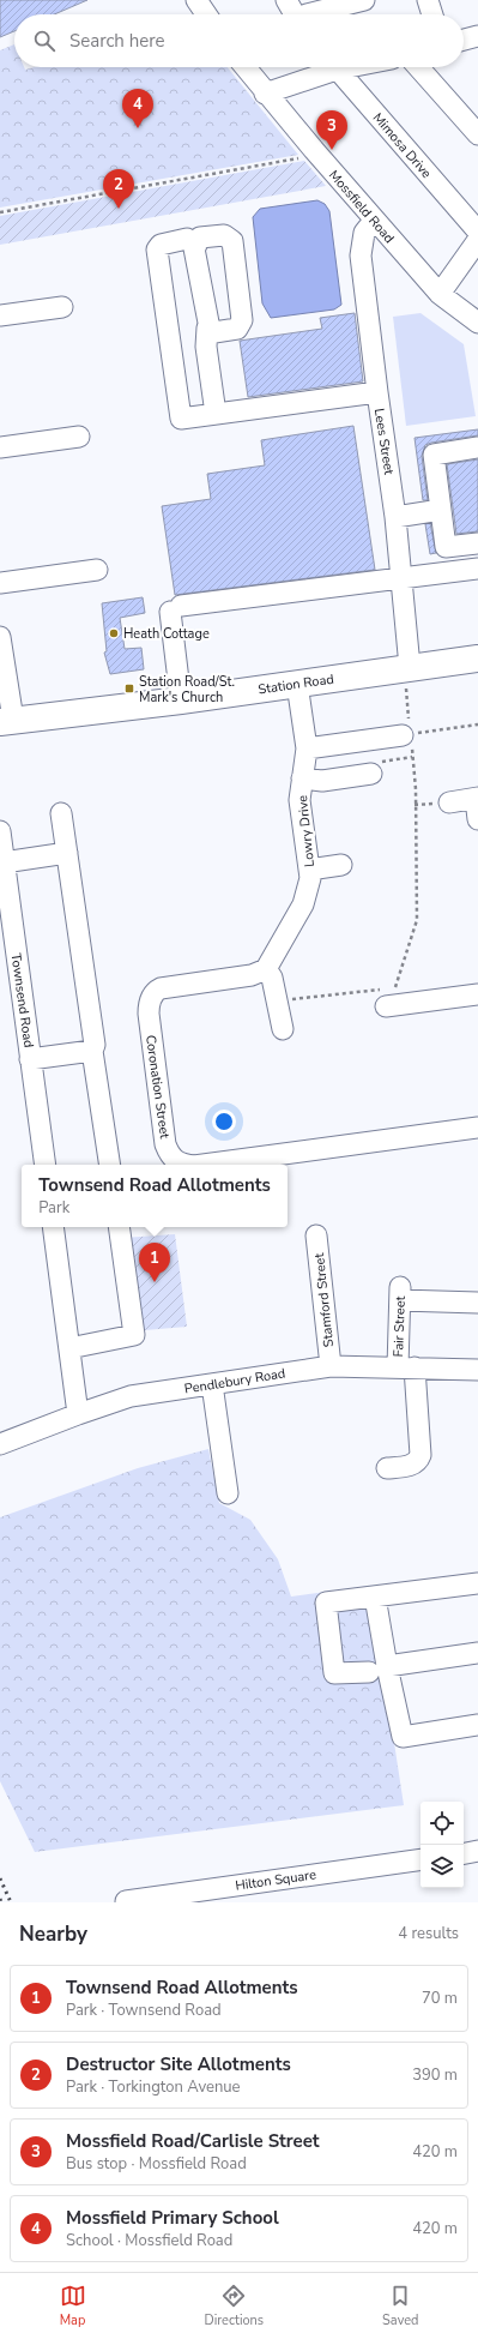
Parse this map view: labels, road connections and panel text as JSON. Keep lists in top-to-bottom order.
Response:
{
  "streets": {
    "main road": ["Station Road"],
    "street": [
      "Mimosa Drive",
      "Mossfield Road",
      "Lees Street",
      "Lowry Drive",
      "Townsend Road",
      "Coronation Street",
      "Stamford Street",
      "Fair Street",
      "Pendlebury Road",
      "Hilton Square"
    ]
  },
  "crossings": [
    ["Mossfield Road", "Lees Street"],
    ["Lees Street", "Station Road"],
    ["Station Road", "Lowry Drive"],
    ["Lowry Drive", "Coronation Street"],
    ["Stamford Street", "Pendlebury Road"],
    ["Fair Street", "Pendlebury Road"]
  ],
  "places": {
    "other": ["Heath Cottage"],
    "transit": ["Station Road/St. Mark's Church"]
  },
  "page": {
    "search": "Search here",
    "pins": [
      "4",
      "3",
      "2",
      "1"
    ],
    "popup": ["Townsend Road Allotments", "Park"],
    "heading": ["Nearby", "4 results"],
    "list": [
      {
        "mark": "1",
        "name": "Townsend Road Allotments",
        "note": "Park · Townsend Road",
        "value": "70 m"
      },
      {
        "mark": "2",
        "name": "Destructor Site Allotments",
        "note": "Park · Torkington Avenue",
        "value": "390 m"
      },
      {
        "mark": "3",
        "name": "Mossfield Road/Carlisle Street",
        "note": "Bus stop · Mossfield Road",
        "value": "420 m"
      },
      {
        "mark": "4",
        "name": "Mossfield Primary School",
        "note": "School · Mossfield Road",
        "value": "420 m"
      }
    ],
    "nav": ["Map", "Directions", "Saved"]
  }
}
